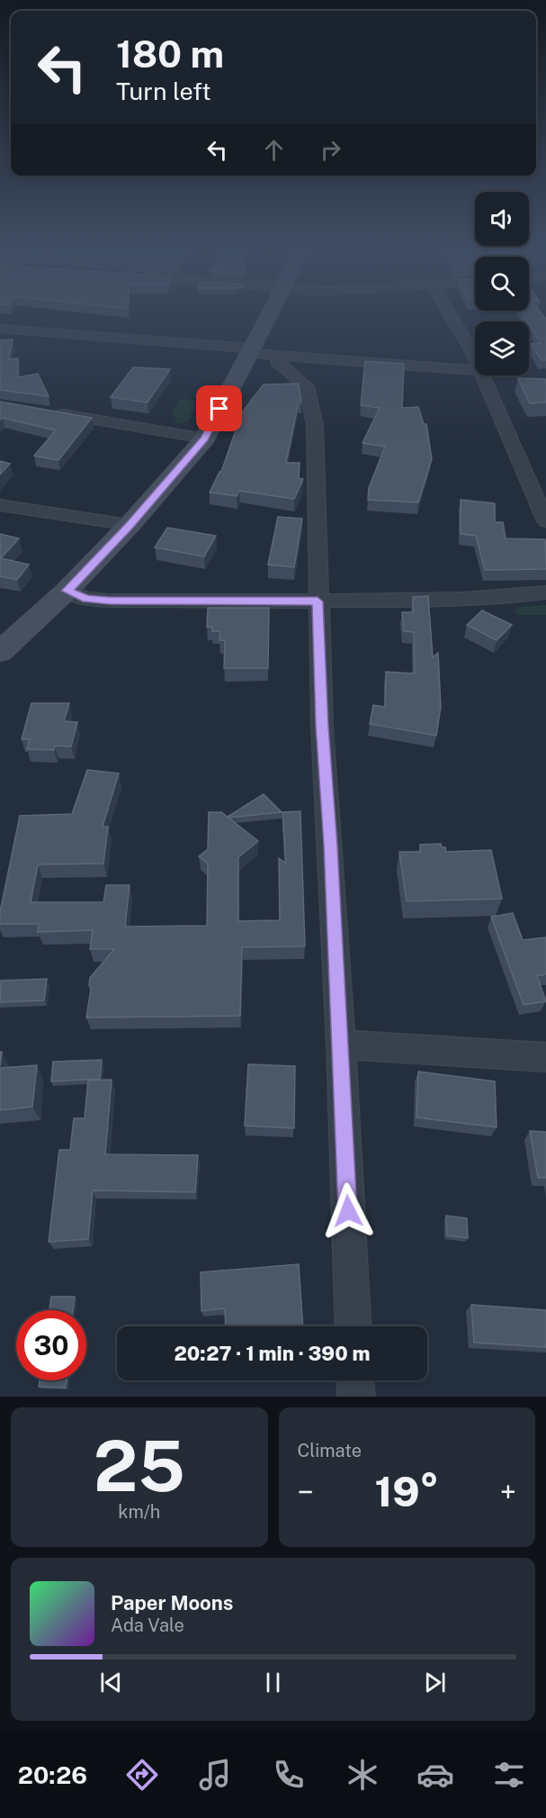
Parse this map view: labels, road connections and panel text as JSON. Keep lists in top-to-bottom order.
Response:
{
  "page": {
    "turn": ["180 m", "Turn left"],
    "limit": "30",
    "trip": "20:27 · 1 min · 390 m",
    "tile": [
      ["25", "km/h"],
      "Climate"
    ],
    "heat": ["−", "19°", "+"],
    "song": ["Paper Moons", "Ada Vale"],
    "tabs": "20:26"
  }
}
